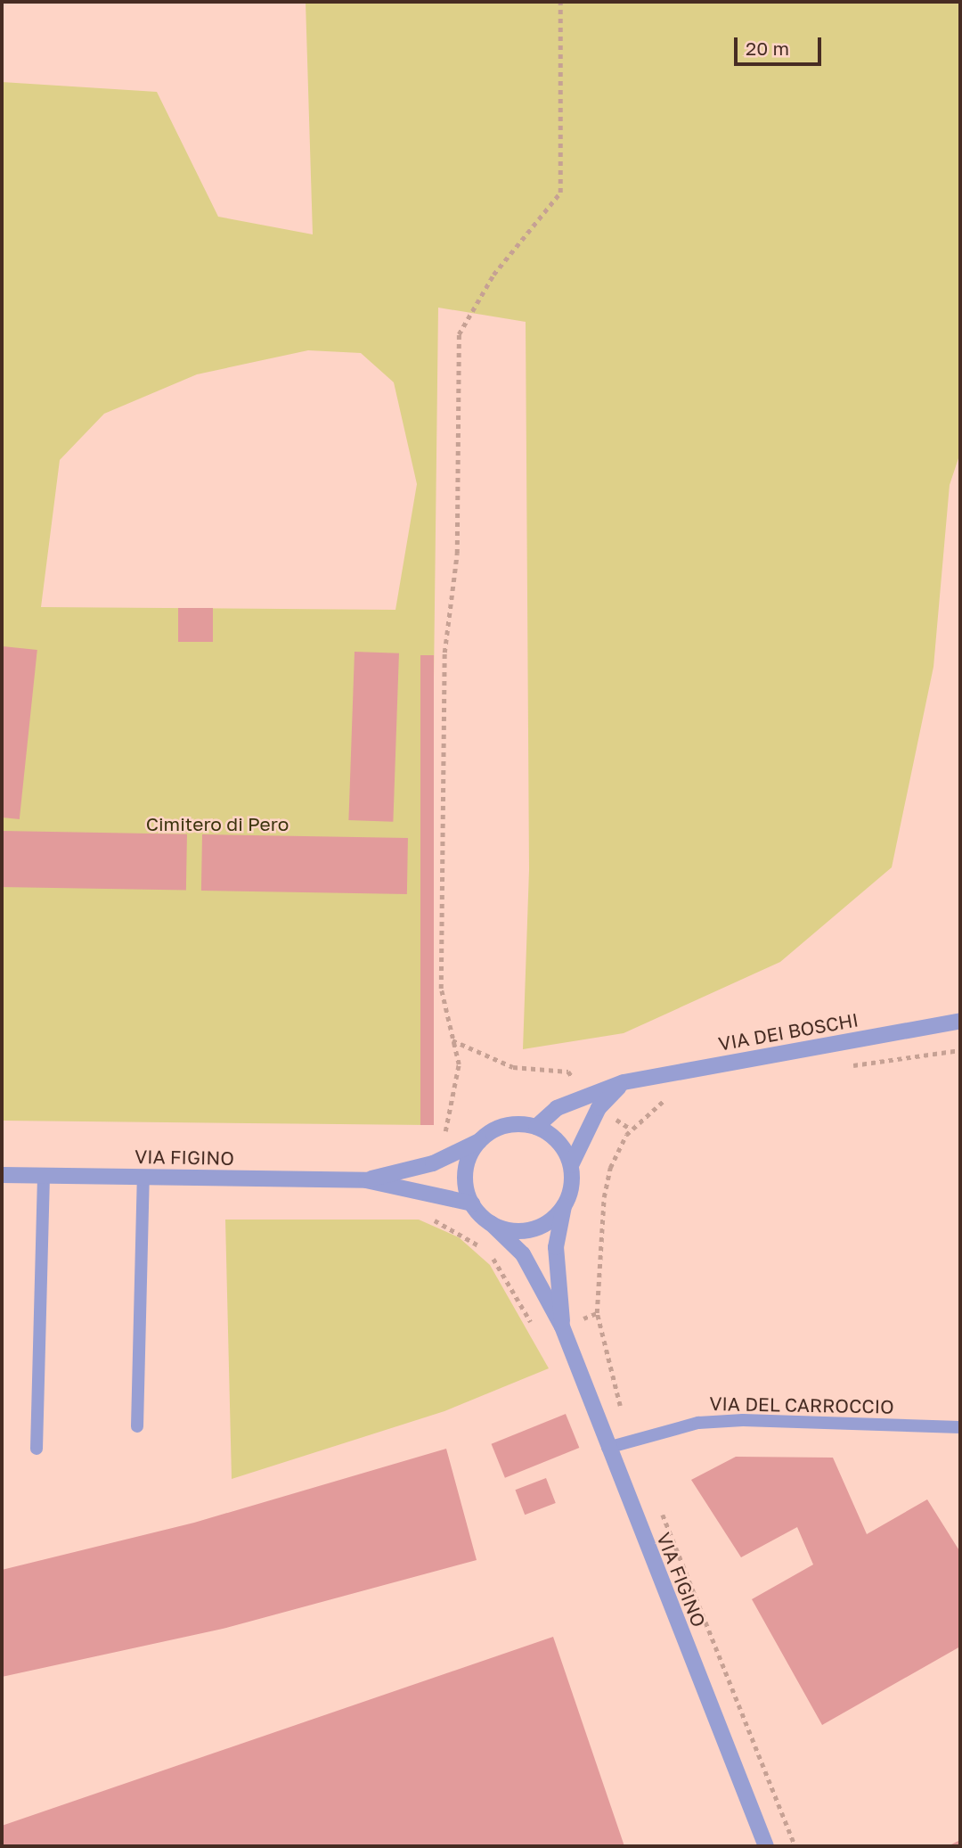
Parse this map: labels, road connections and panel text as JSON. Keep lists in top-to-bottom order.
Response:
{
  "streets": {
    "street": ["VIA DEI BOSCHI", "VIA FIGINO"],
    "lane": ["VIA DEL CARROCCIO"]
  },
  "crossings": [
    ["VIA DEI BOSCHI", "VIA FIGINO"],
    ["VIA FIGINO", "VIA DEL CARROCCIO"]
  ],
  "parks": ["Cimitero di Pero"],
  "scale_bar": "20 m"
}
